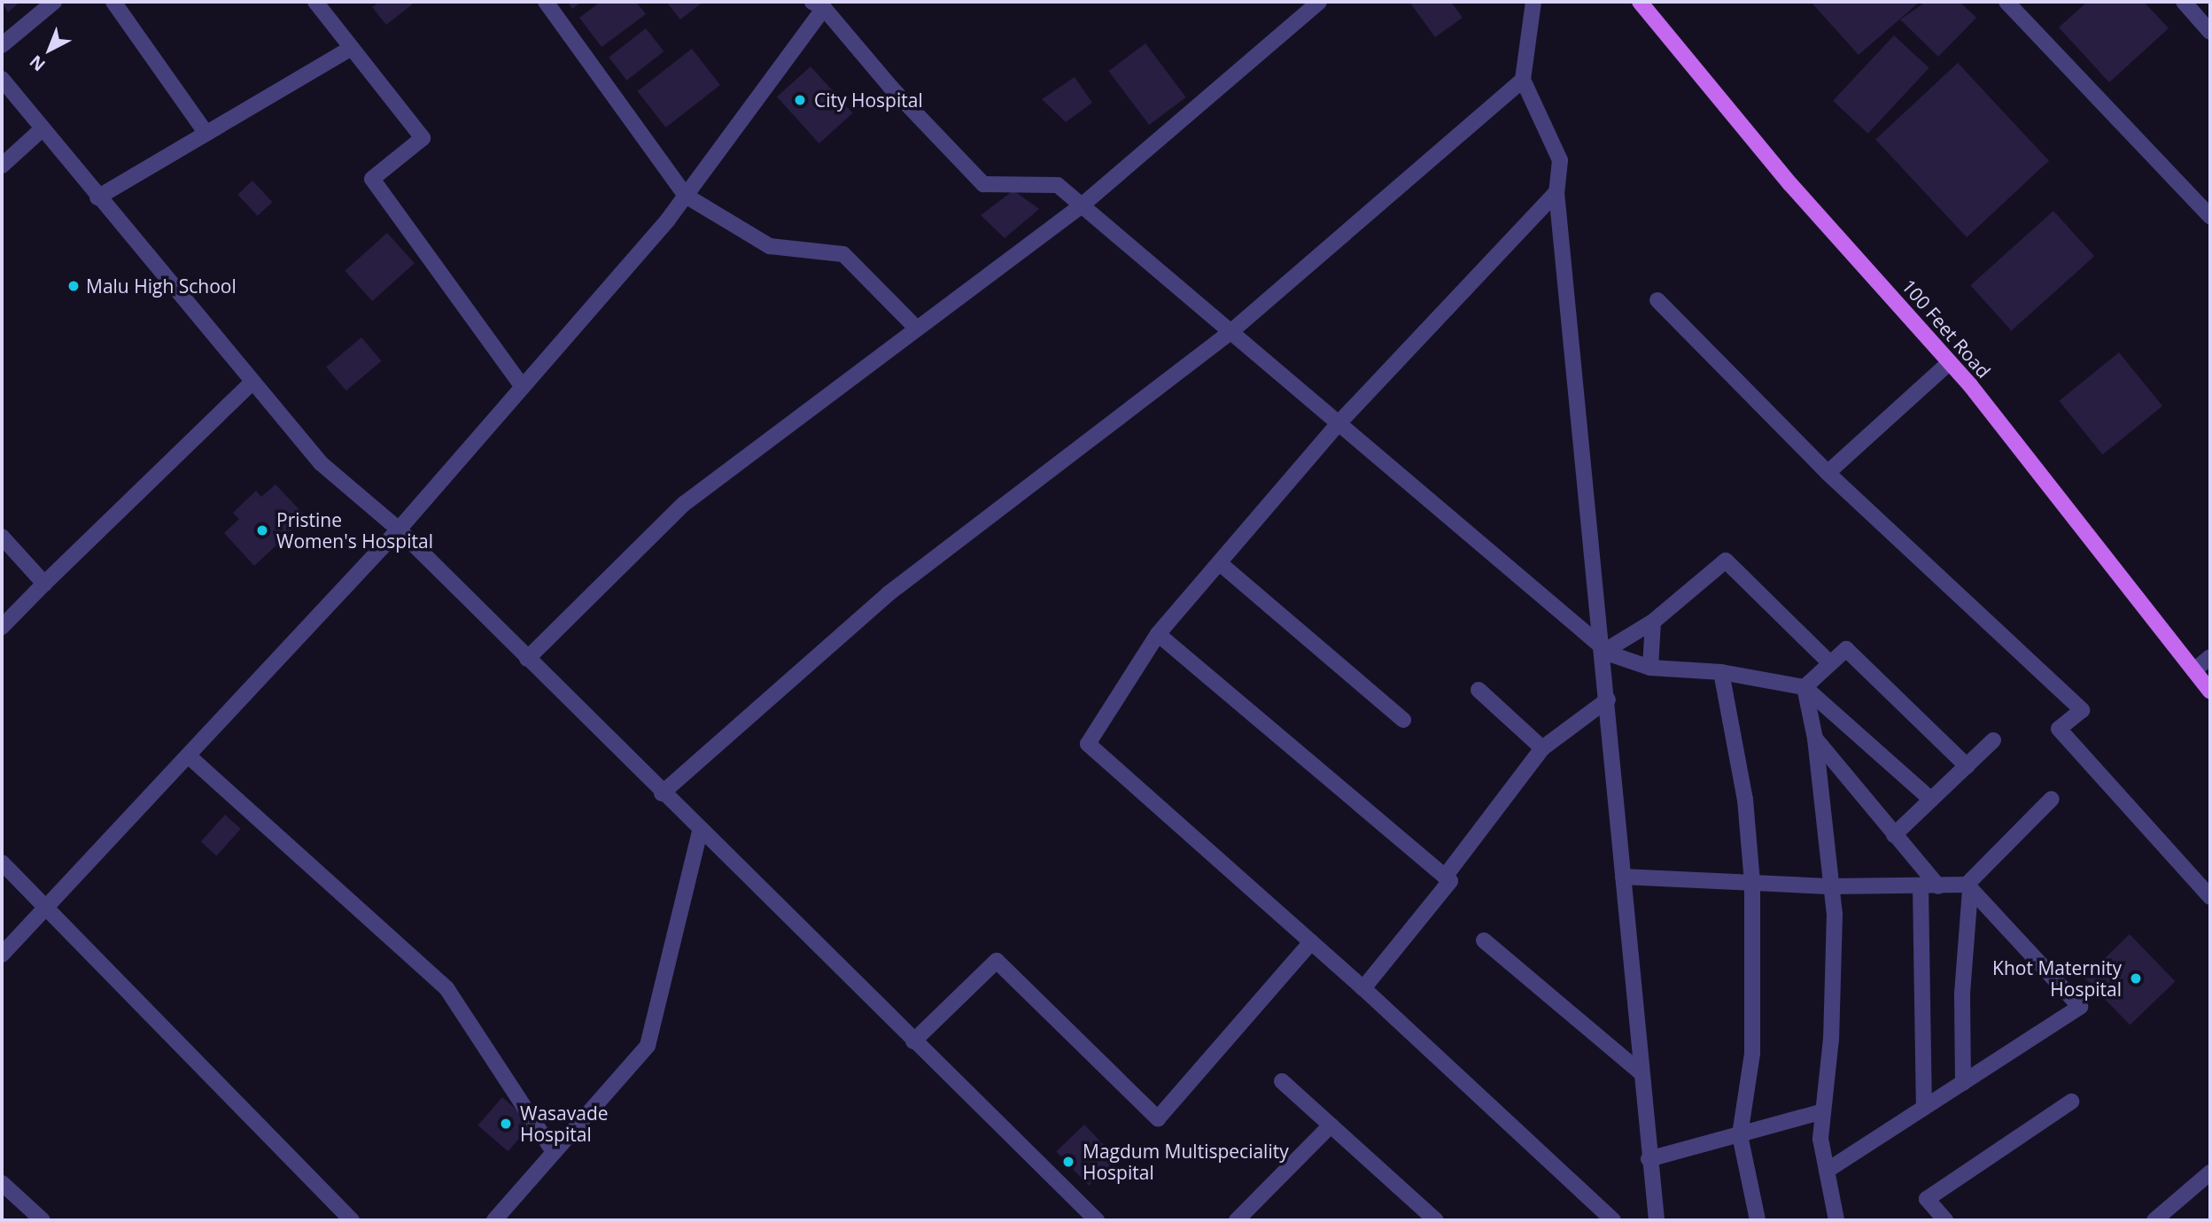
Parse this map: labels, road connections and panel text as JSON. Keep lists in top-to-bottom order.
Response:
{
  "streets": {
    "main road": ["100 Feet Road"]
  },
  "places": [
    "City Hospital",
    "Malu High School",
    "Pristine Women's Hospital",
    "Khot Maternity Hospital",
    "Wasavade Hospital",
    "Magdum Multispeciality Hospital"
  ],
  "north": "bottom left"
}
